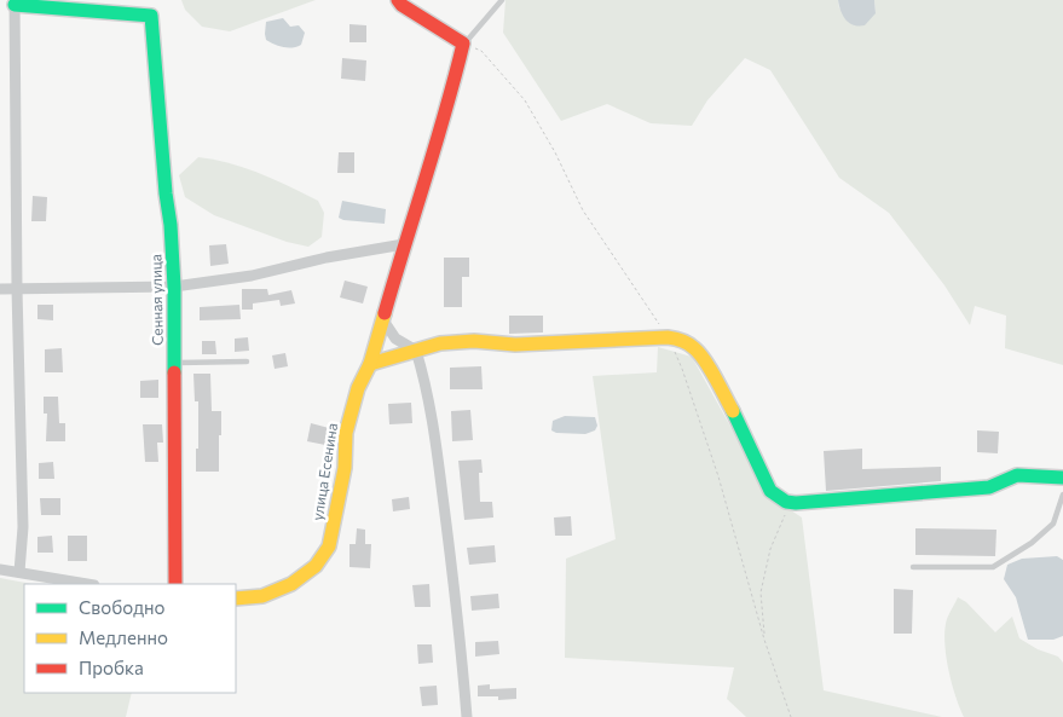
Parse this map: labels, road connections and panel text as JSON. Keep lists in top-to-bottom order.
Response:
{
  "streets": {
    "street": ["Сенная улица", "улица Есенина"]
  },
  "legend": ["Свободно", "Медленно", "Пробка"]
}
